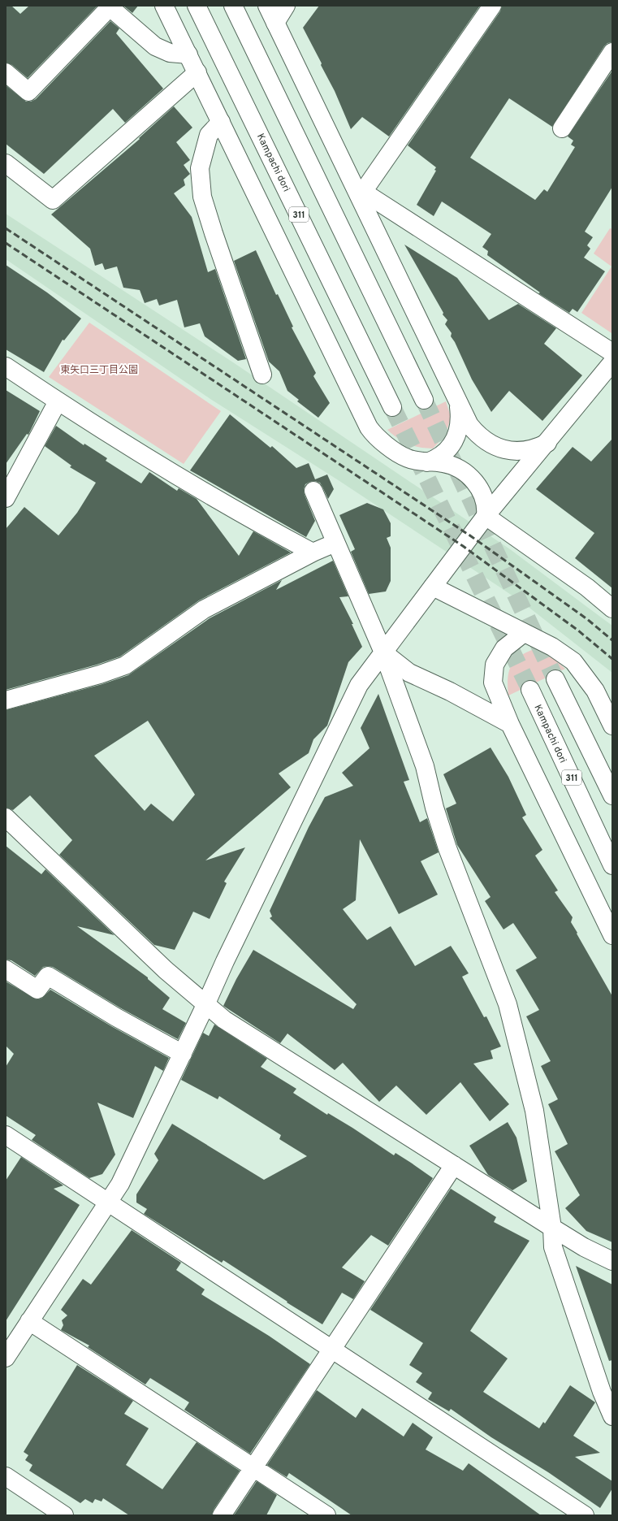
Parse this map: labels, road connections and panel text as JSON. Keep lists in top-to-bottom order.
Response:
{
  "streets": {
    "street": ["Kampachi dori", "311"]
  },
  "parks": ["東矢口三丁目公園"]
}
